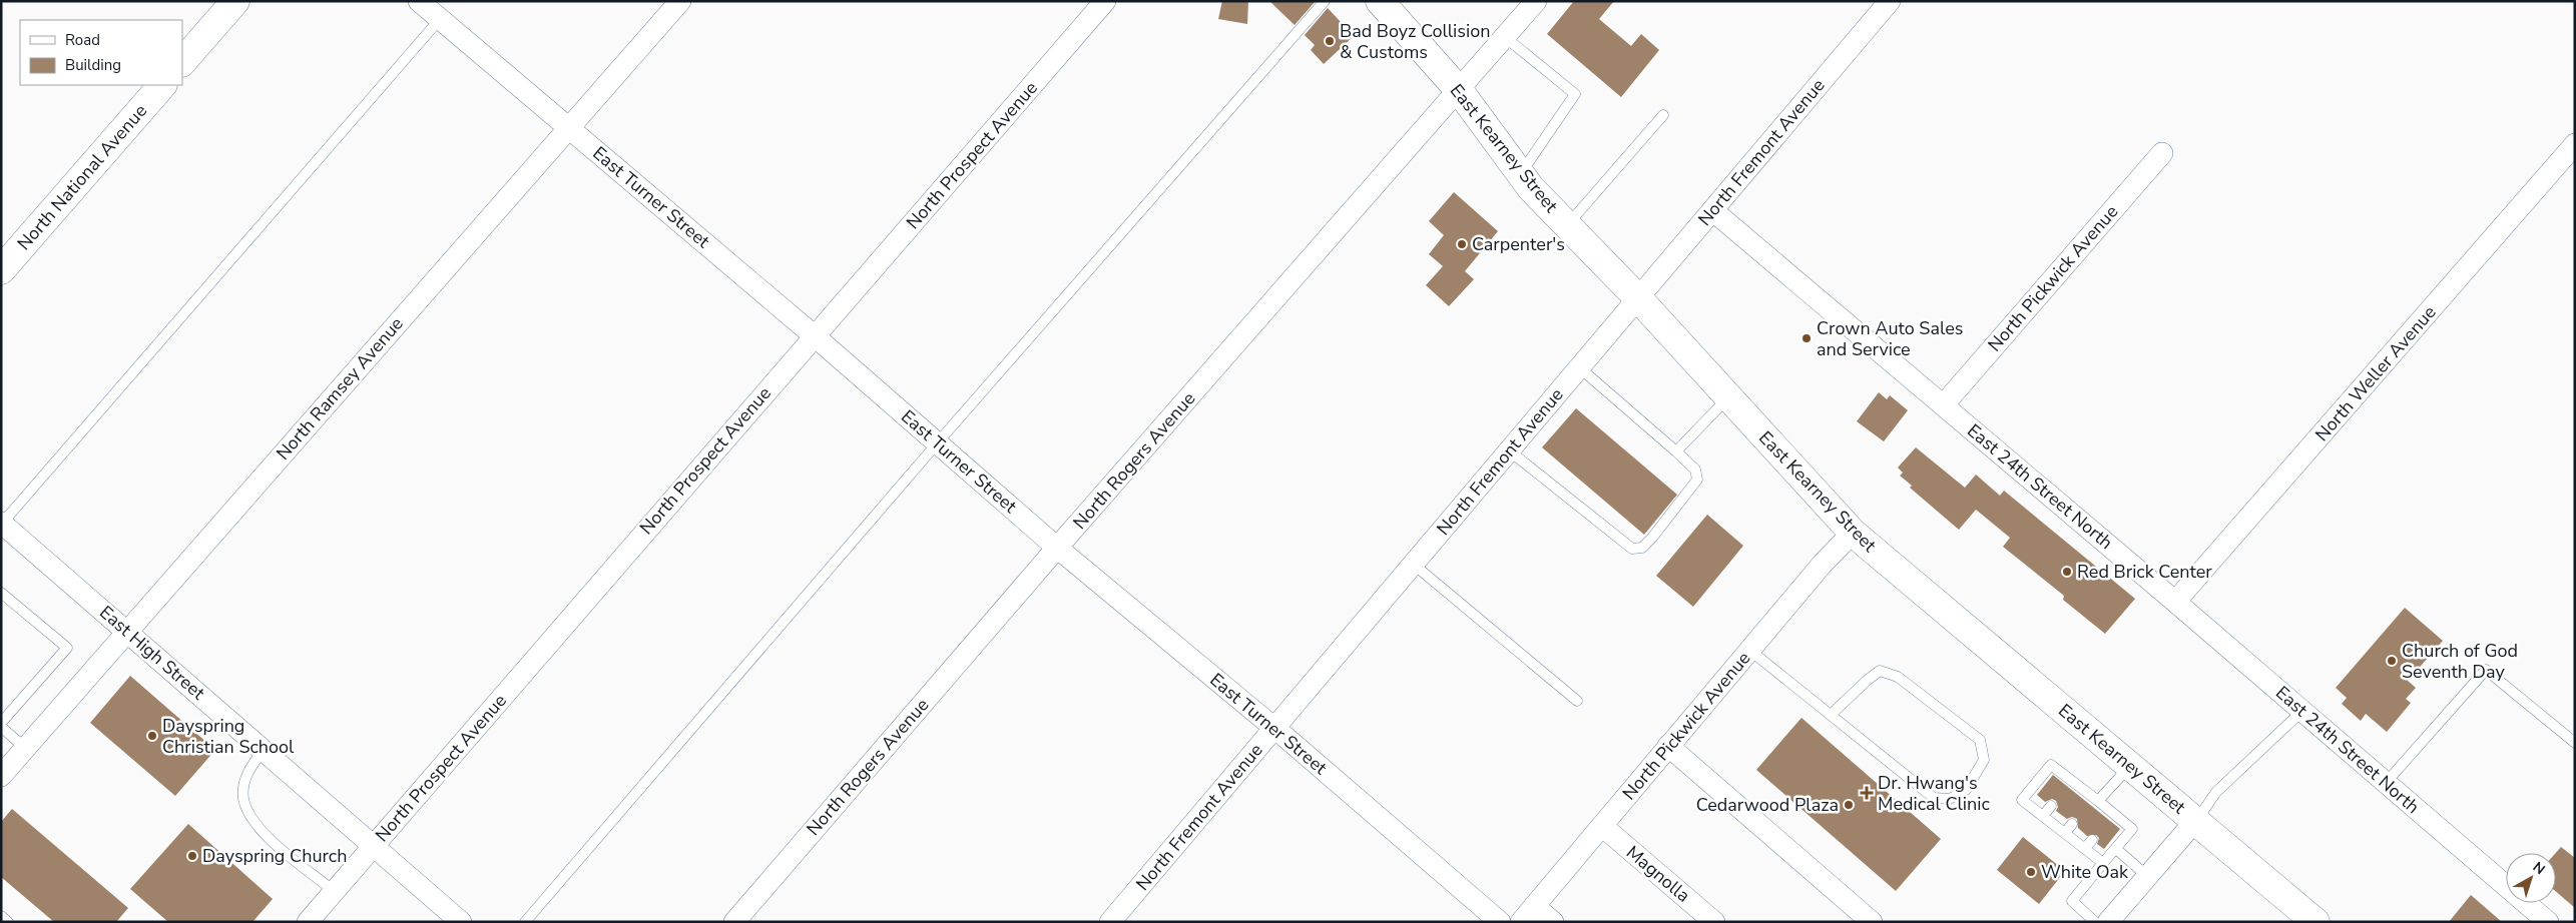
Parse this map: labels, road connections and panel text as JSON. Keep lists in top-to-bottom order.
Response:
{
  "streets": {
    "main road": ["East Kearney Street", "North National Avenue"],
    "street": [
      "North Fremont Avenue",
      "North Prospect Avenue",
      "East Turner Street",
      "North Pickwick Avenue",
      "North Weller Avenue",
      "North Ramsey Avenue",
      "North Rogers Avenue",
      "East 24th Street North",
      "East High Street",
      "Magnolla"
    ]
  },
  "crossings": [
    ["East Kearney Street", "North Fremont Avenue"],
    ["East Kearney Street", "North Pickwick Avenue"],
    ["East Kearney Street", "North Rogers Avenue"],
    ["North Fremont Avenue", "East Turner Street"],
    ["North Fremont Avenue", "East 24th Street North"],
    ["North Prospect Avenue", "East Turner Street"],
    ["North Prospect Avenue", "East High Street"],
    ["East Turner Street", "North Ramsey Avenue"],
    ["East Turner Street", "North Rogers Avenue"],
    ["North Pickwick Avenue", "East 24th Street North"],
    ["North Pickwick Avenue", "Magnolla"],
    ["North Weller Avenue", "East 24th Street North"],
    ["North Ramsey Avenue", "East High Street"]
  ],
  "places": {
    "other": [
      "Bad Boyz Collision & Customs",
      "Carpenter's",
      "Crown Auto Sales and Service",
      "Red Brick Center",
      "Church of God Seventh Day",
      "Dayspring Christian School",
      "Cedarwood Plaza",
      "Dayspring Church",
      "White Oak"
    ],
    "health": ["Dr. Hwang's Medical Clinic"]
  },
  "legend": ["Road", "Building"],
  "north": "top right"
}
